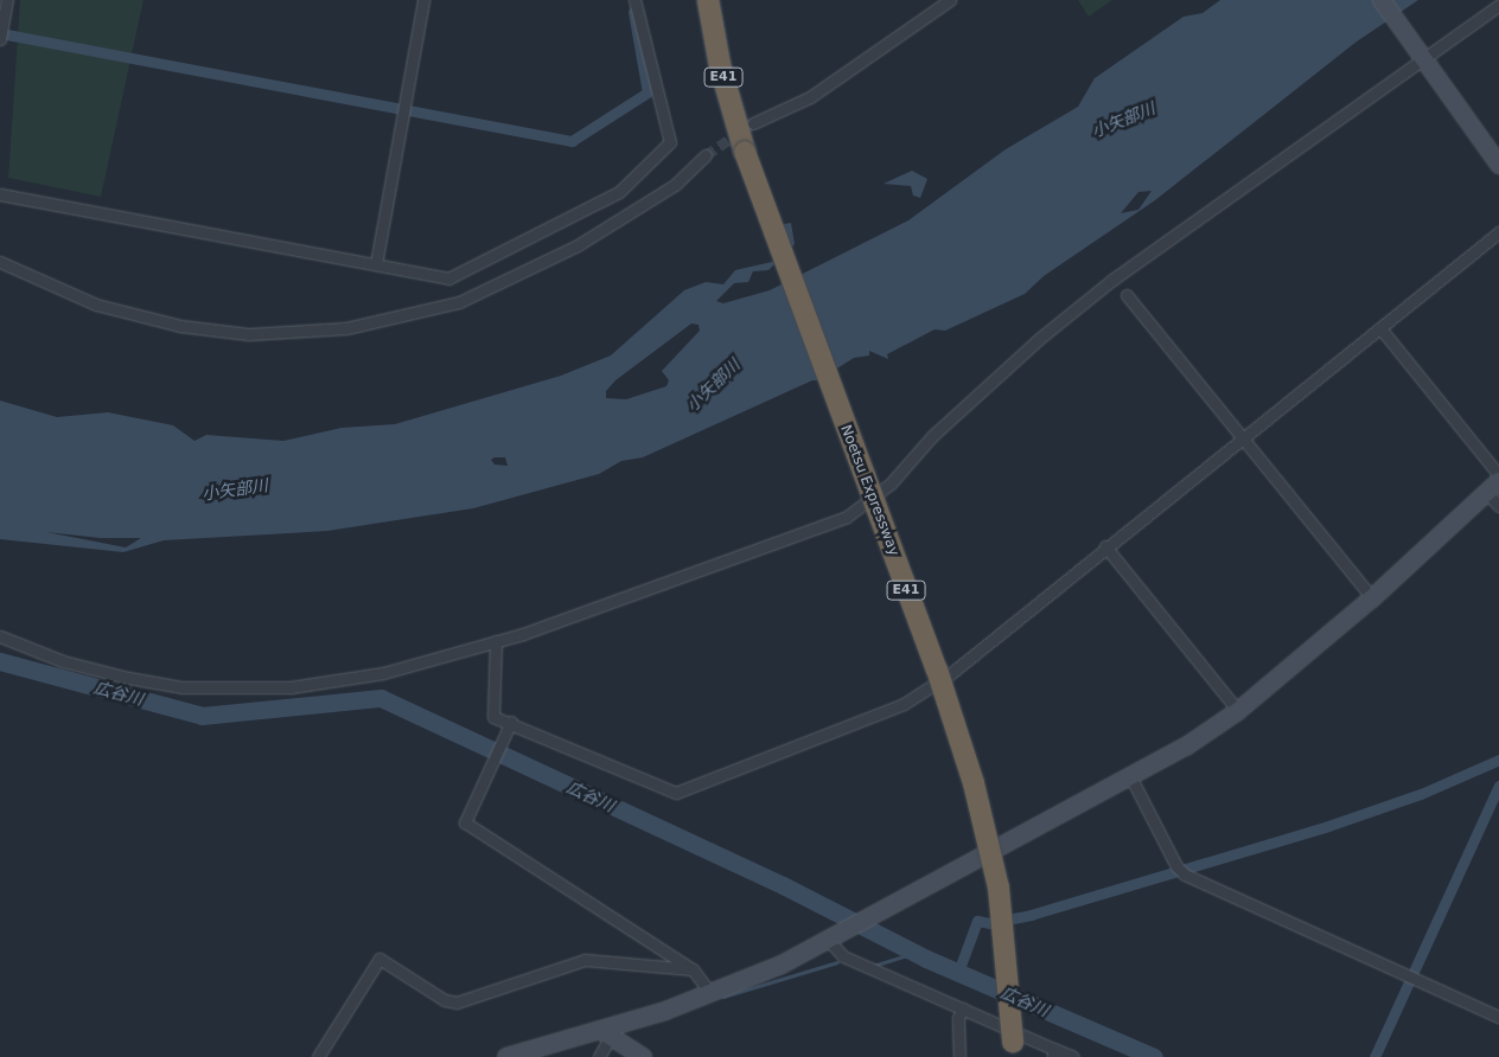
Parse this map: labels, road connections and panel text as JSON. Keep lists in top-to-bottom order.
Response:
{
  "streets": {
    "highway": ["E41", "Noetsu Expressway"]
  },
  "water": ["小矢部川", "広谷川"]
}
